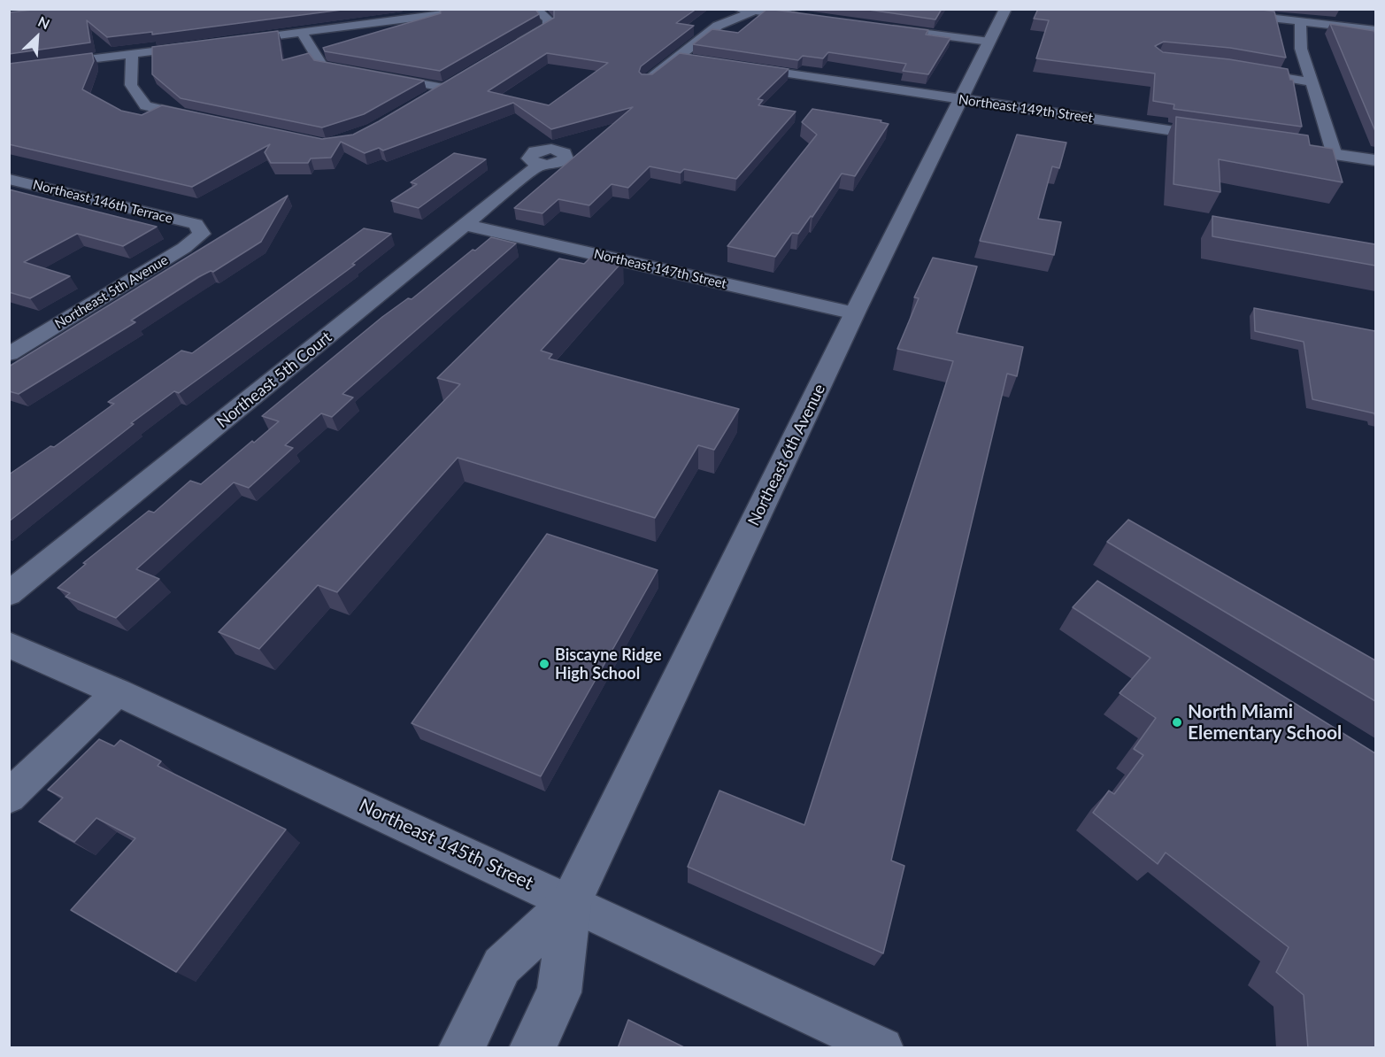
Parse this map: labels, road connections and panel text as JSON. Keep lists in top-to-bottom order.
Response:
{
  "streets": {
    "main road": ["Northeast 149th Street", "Northeast 6th Avenue"],
    "street": [
      "Northeast 146th Terrace",
      "Northeast 147th Street",
      "Northeast 5th Avenue",
      "Northeast 5th Court",
      "Northeast 145th Street"
    ]
  },
  "crossings": [
    ["Northeast 149th Street", "Northeast 6th Avenue"],
    ["Northeast 146th Terrace", "Northeast 5th Avenue"],
    ["Northeast 147th Street", "Northeast 5th Court"],
    ["Northeast 147th Street", "Northeast 6th Avenue"],
    ["Northeast 6th Avenue", "Northeast 145th Street"]
  ],
  "places": ["Biscayne Ridge High School", "North Miami Elementary School"],
  "north": "top right"
}
